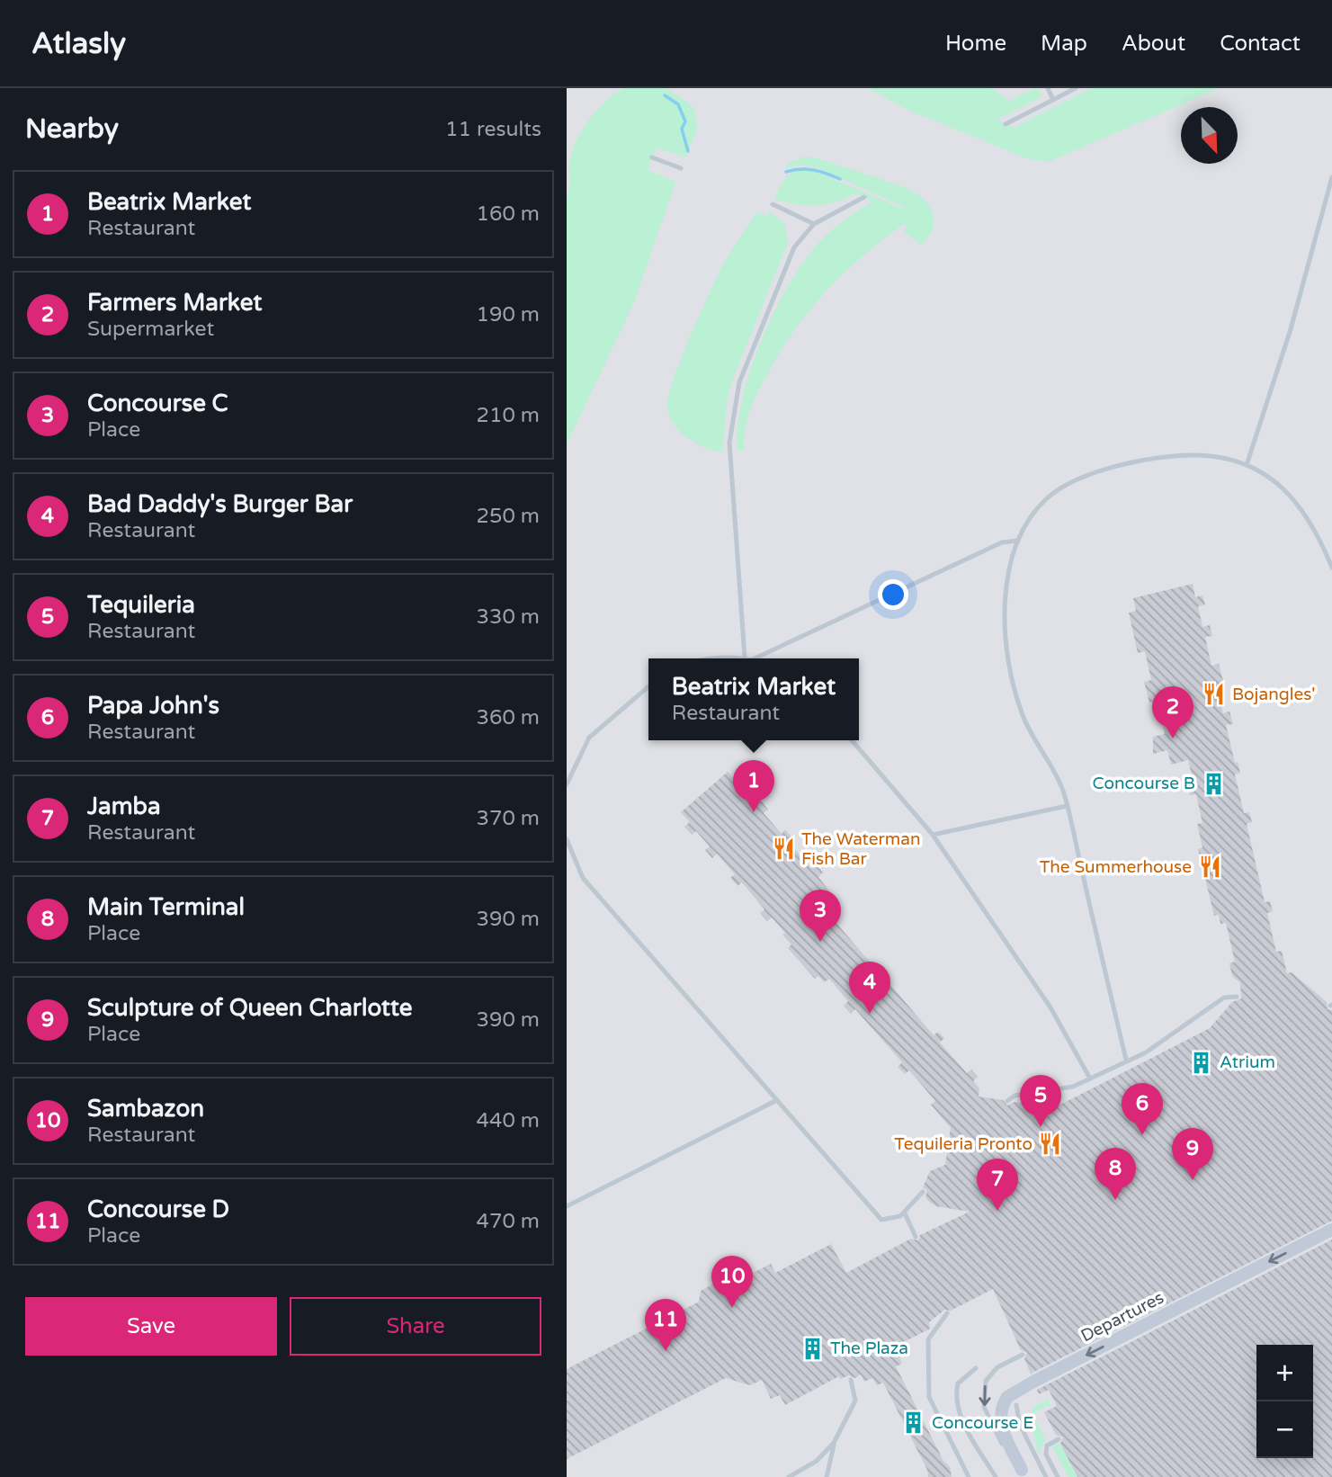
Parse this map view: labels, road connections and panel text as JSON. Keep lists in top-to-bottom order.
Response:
{
  "streets": {
    "main road": ["Departures"]
  },
  "one_way": ["Departures"],
  "places": {
    "restaurant": [
      "Bojangles'",
      "The Waterman Fish Bar",
      "The Summerhouse",
      "Tequileria Pronto"
    ],
    "building": [
      "Concourse B",
      "Atrium",
      "The Plaza",
      "Concourse E"
    ]
  },
  "north": "bottom right",
  "page": {
    "header": "Atlasly",
    "nav": [
      "Home",
      "Map",
      "About",
      "Contact"
    ],
    "heading": ["Nearby", "11 results"],
    "list": [
      {
        "mark": "1",
        "name": "Beatrix Market",
        "note": "Restaurant",
        "value": "160 m"
      },
      {
        "mark": "2",
        "name": "Farmers Market",
        "note": "Supermarket",
        "value": "190 m"
      },
      {
        "mark": "3",
        "name": "Concourse C",
        "note": "Place",
        "value": "210 m"
      },
      {
        "mark": "4",
        "name": "Bad Daddy's Burger Bar",
        "note": "Restaurant",
        "value": "250 m"
      },
      {
        "mark": "5",
        "name": "Tequileria",
        "note": "Restaurant",
        "value": "330 m"
      },
      {
        "mark": "6",
        "name": "Papa John's",
        "note": "Restaurant",
        "value": "360 m"
      },
      {
        "mark": "7",
        "name": "Jamba",
        "note": "Restaurant",
        "value": "370 m"
      },
      {
        "mark": "8",
        "name": "Main Terminal",
        "note": "Place",
        "value": "390 m"
      },
      {
        "mark": "9",
        "name": "Sculpture of Queen Charlotte",
        "note": "Place",
        "value": "390 m"
      },
      {
        "mark": "10",
        "name": "Sambazon",
        "note": "Restaurant",
        "value": "440 m"
      },
      {
        "mark": "11",
        "name": "Concourse D",
        "note": "Place",
        "value": "470 m"
      }
    ],
    "popup": ["Beatrix Market", "Restaurant"],
    "pins": [
      "2",
      "1",
      "3",
      "4",
      "5",
      "6",
      "9",
      "8",
      "7",
      "10",
      "11"
    ],
    "buttons": ["Save", "Share"],
    "map_buttons": ["+", "−"]
  }
}
